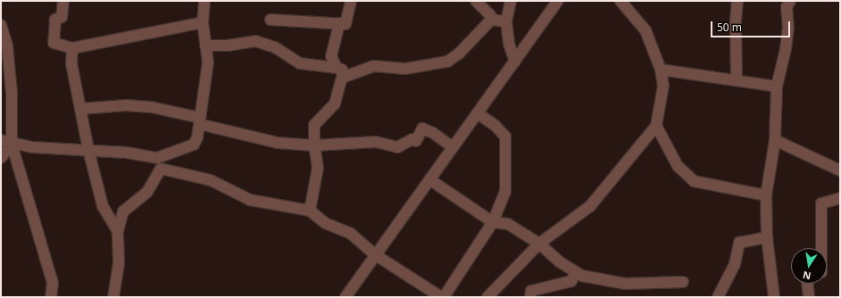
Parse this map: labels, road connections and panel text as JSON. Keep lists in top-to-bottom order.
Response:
{
  "scale_bar": "50 m",
  "north": "bottom"
}
